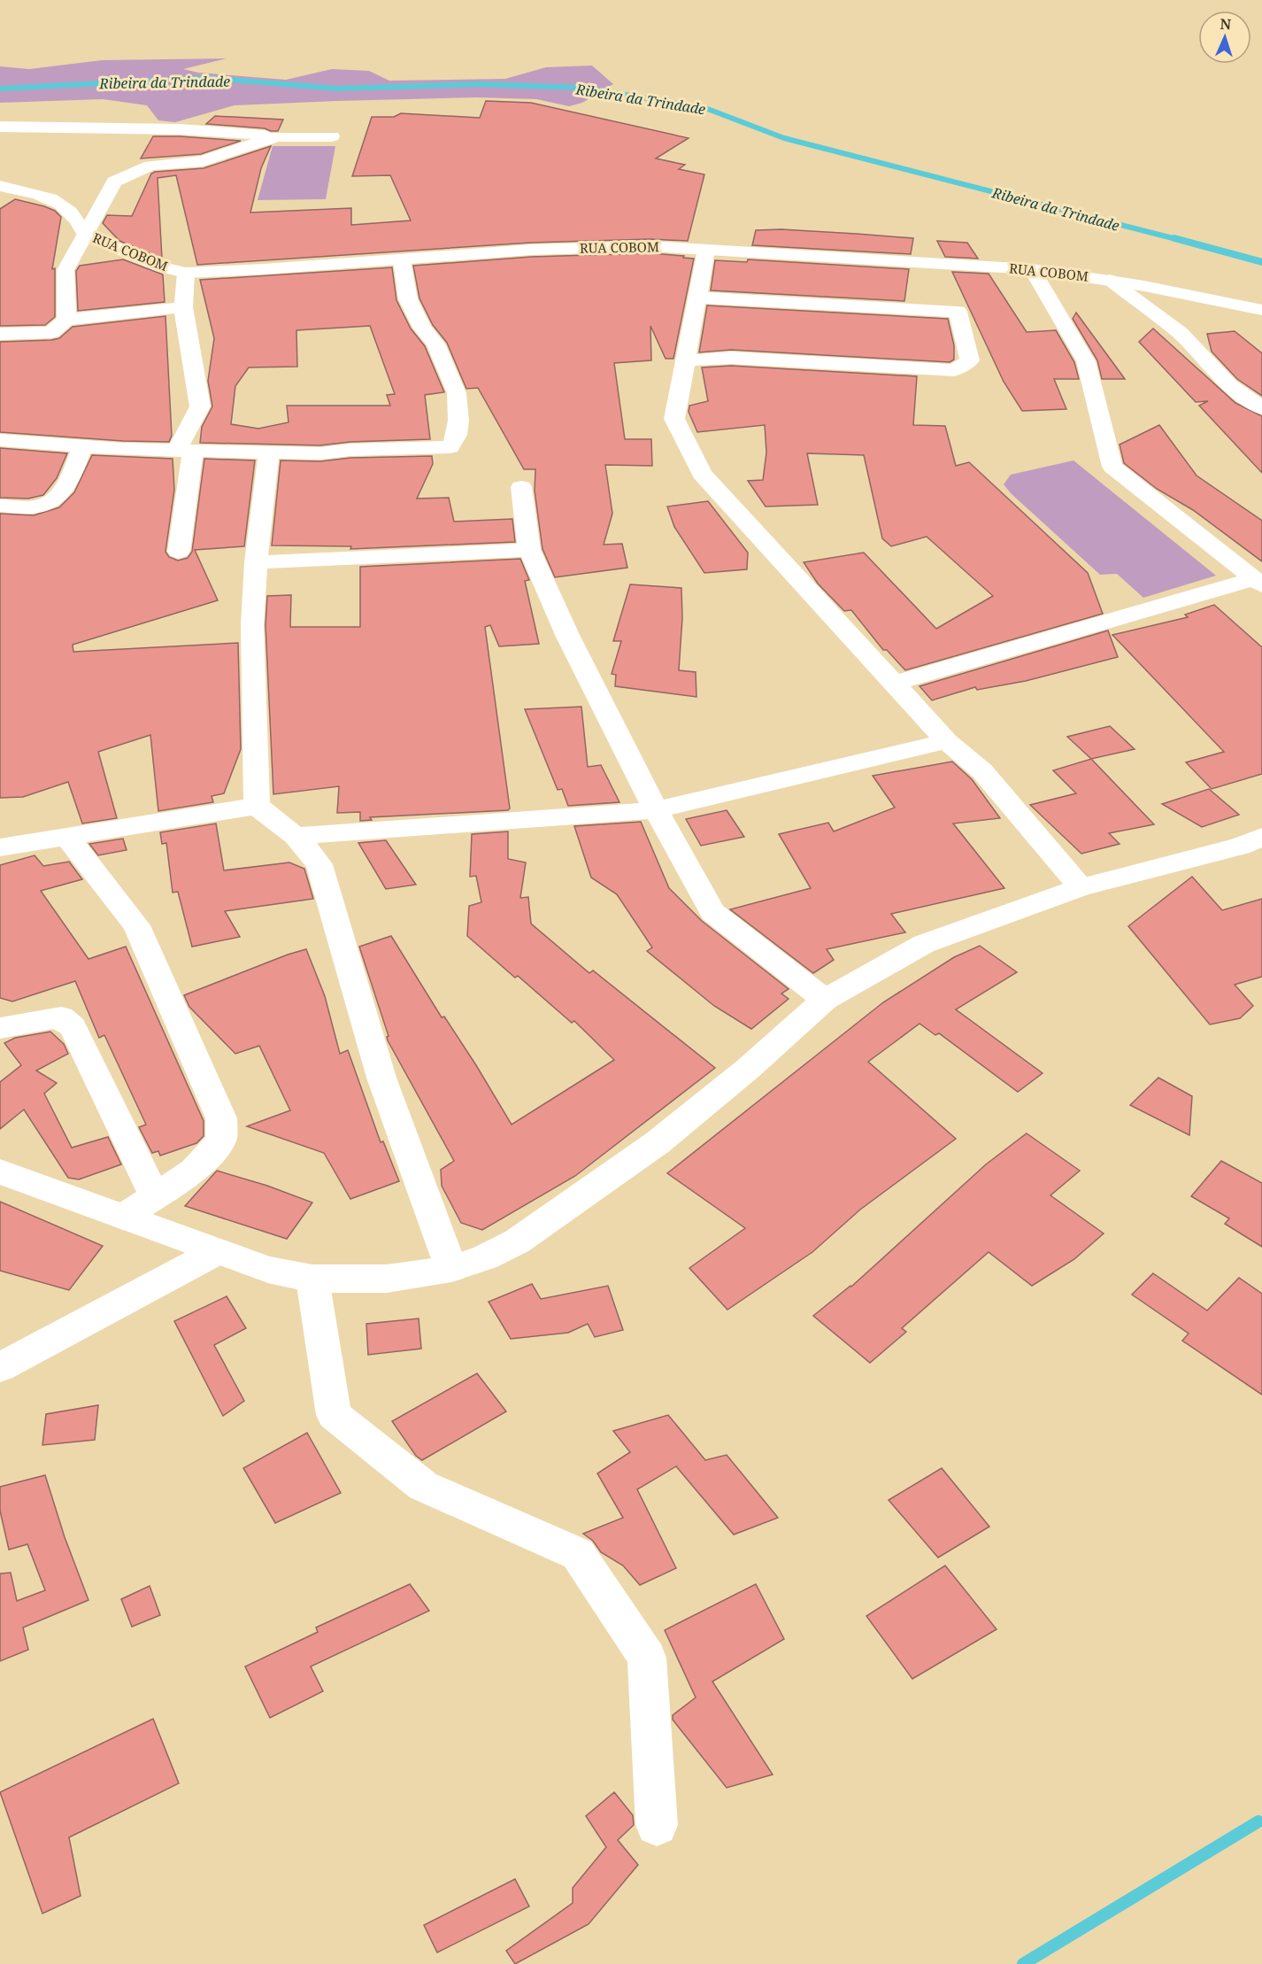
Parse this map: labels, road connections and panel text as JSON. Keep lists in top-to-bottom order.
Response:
{
  "streets": {
    "street": ["RUA COBOM"]
  },
  "water": ["Ribeira da Trindade"],
  "north": "top"
}
